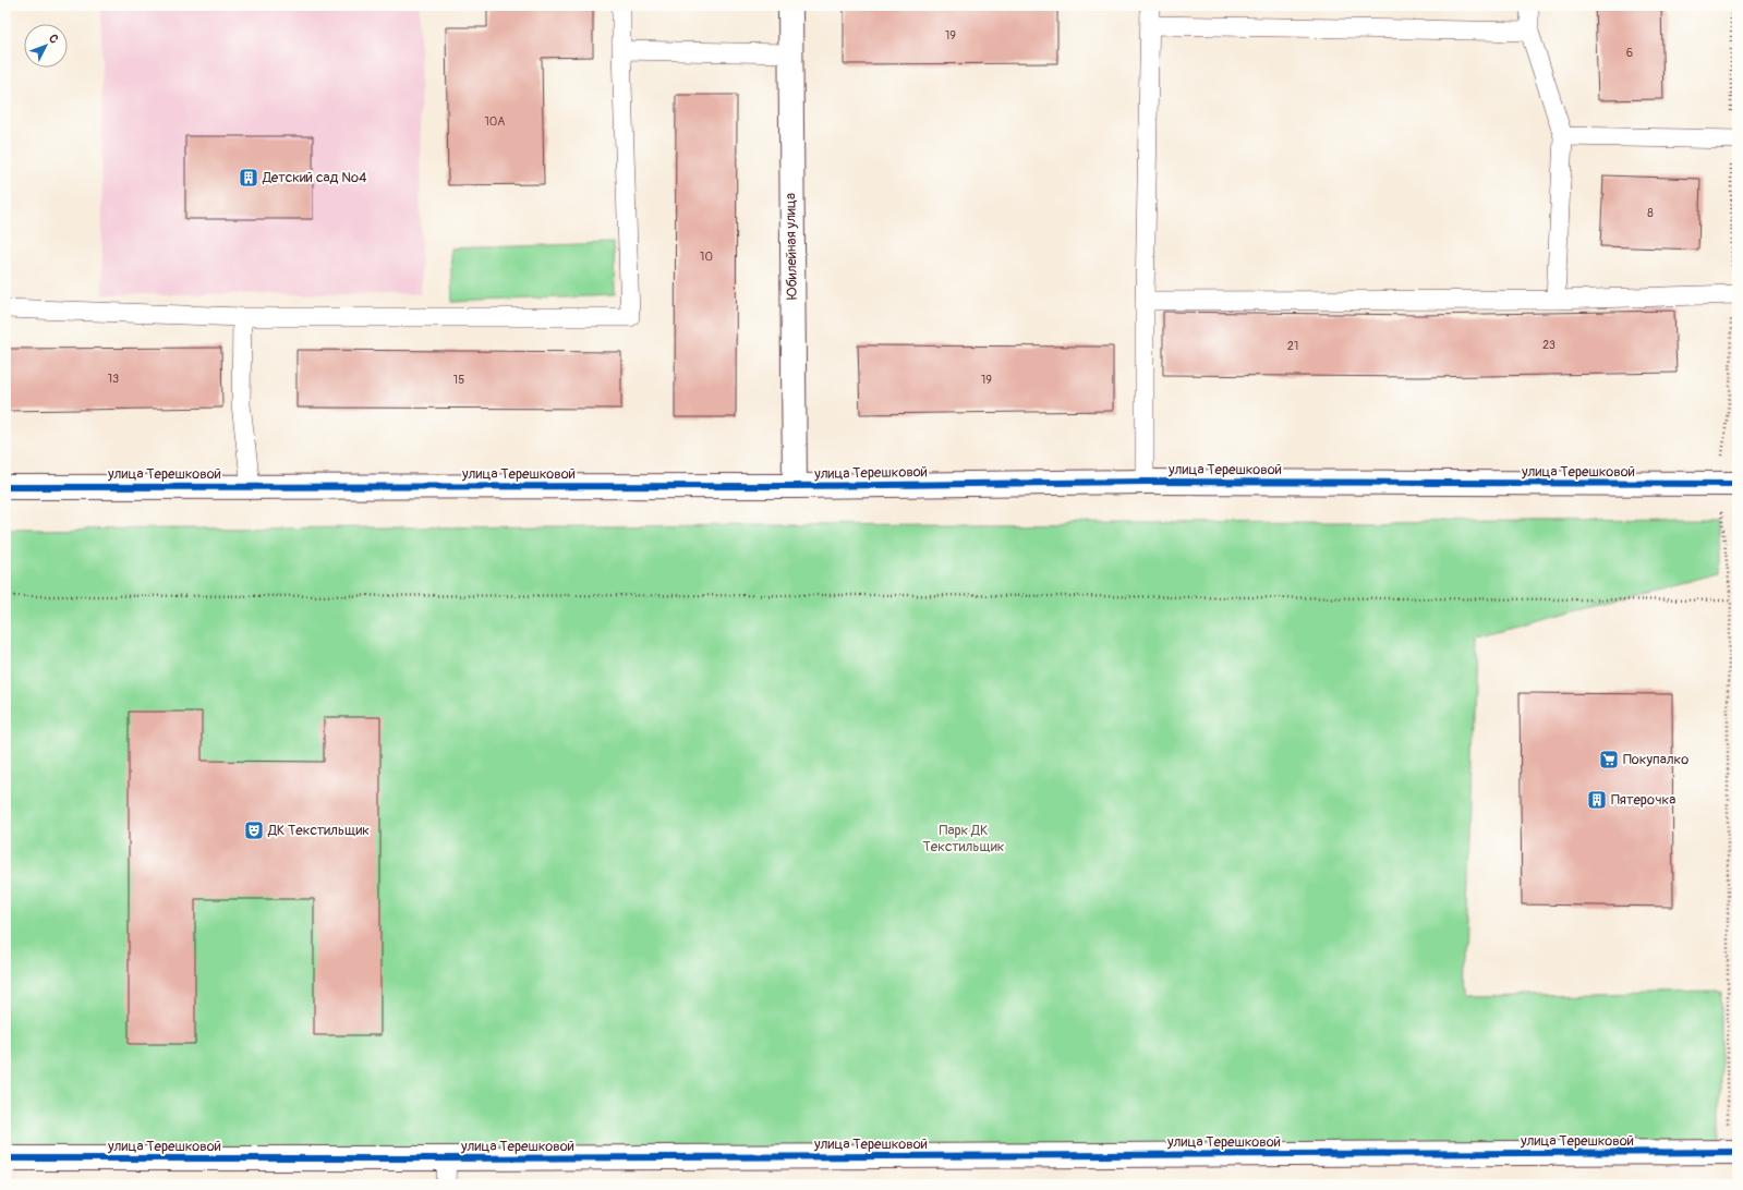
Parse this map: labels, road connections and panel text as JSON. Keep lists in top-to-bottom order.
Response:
{
  "streets": {
    "street": ["Юбилейная улица", "улица Терешковой"]
  },
  "crossings": [
    ["Юбилейная улица", "улица Терешковой"]
  ],
  "parks": ["Парк ДК Текстильщик"],
  "places": {
    "building": ["Детский сад №4", "Пятерочка"],
    "supermarket": ["Покупалко"],
    "theatre": ["ДК Текстильщик"]
  },
  "house_numbers": [
    "19",
    "6",
    "10А",
    "8",
    "10",
    "23",
    "21",
    "13",
    "15",
    "19"
  ],
  "north": "top right"
}
